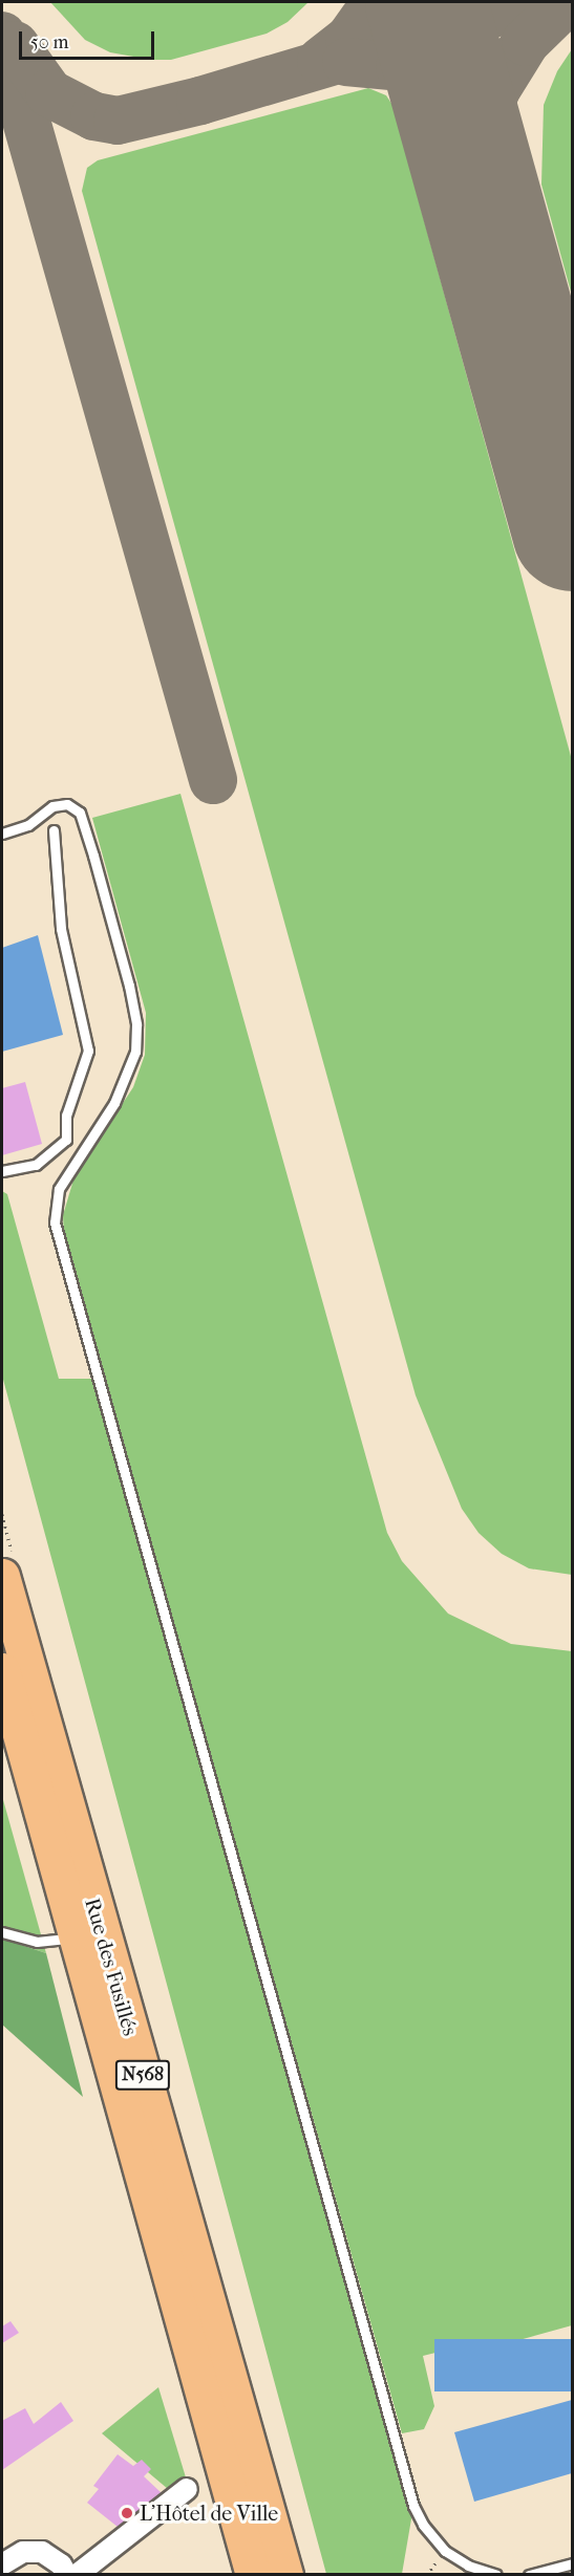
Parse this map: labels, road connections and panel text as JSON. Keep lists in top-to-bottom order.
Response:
{
  "streets": {
    "highway": ["Rue des Fusillés", "N568"]
  },
  "places": ["L'Hôtel de Ville"],
  "scale_bar": "50 m"
}
